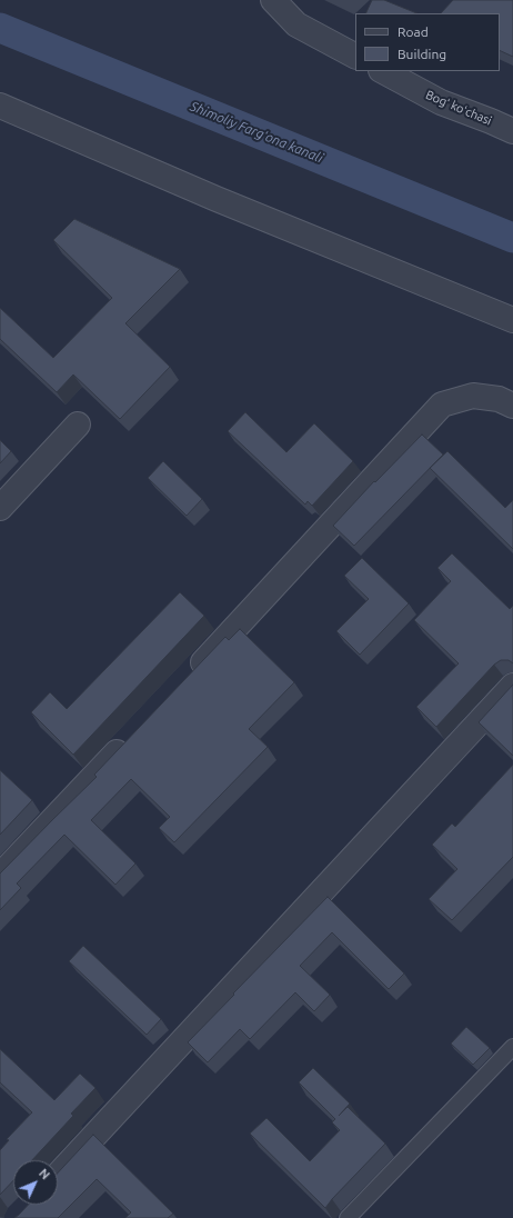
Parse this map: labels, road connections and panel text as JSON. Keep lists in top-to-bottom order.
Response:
{
  "streets": {
    "street": ["Bogʻ koʻchasi"]
  },
  "water": ["Shimoliy Fargʻona kanali"],
  "legend": ["Road", "Building"],
  "north": "top right"
}
